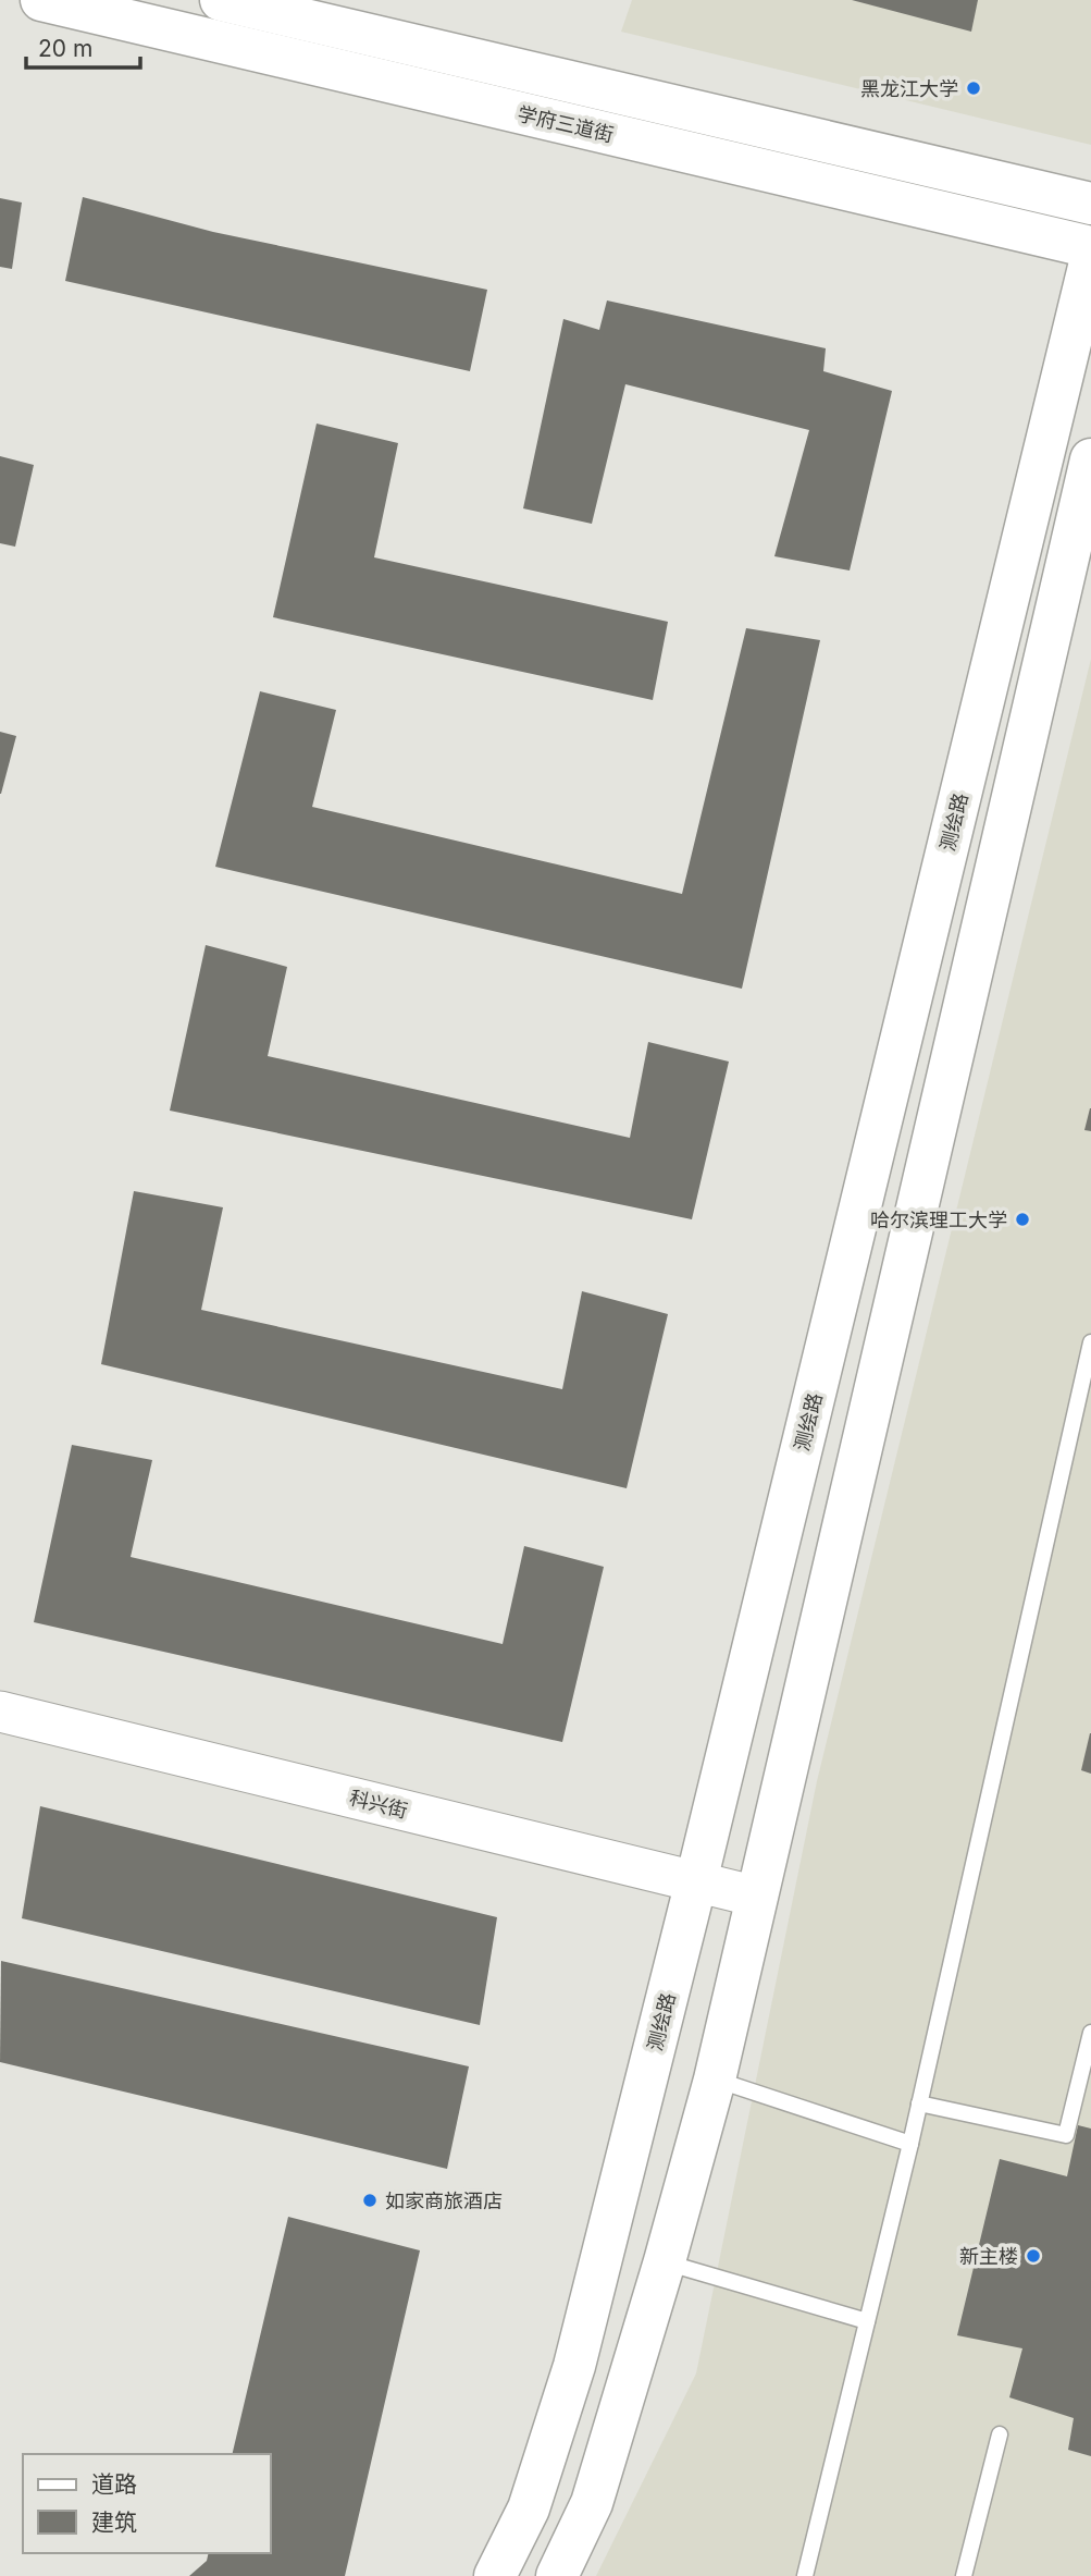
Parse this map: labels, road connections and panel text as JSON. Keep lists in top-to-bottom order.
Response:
{
  "streets": {
    "main road": ["学府三道街", "测绘路"],
    "street": ["科兴街"]
  },
  "crossings": [
    ["测绘路", "科兴街"]
  ],
  "places": [
    "黑龙江大学",
    "哈尔滨理工大学",
    "如家商旅酒店",
    "新主楼"
  ],
  "legend": ["道路", "建筑"],
  "scale_bar": "20 m"
}
